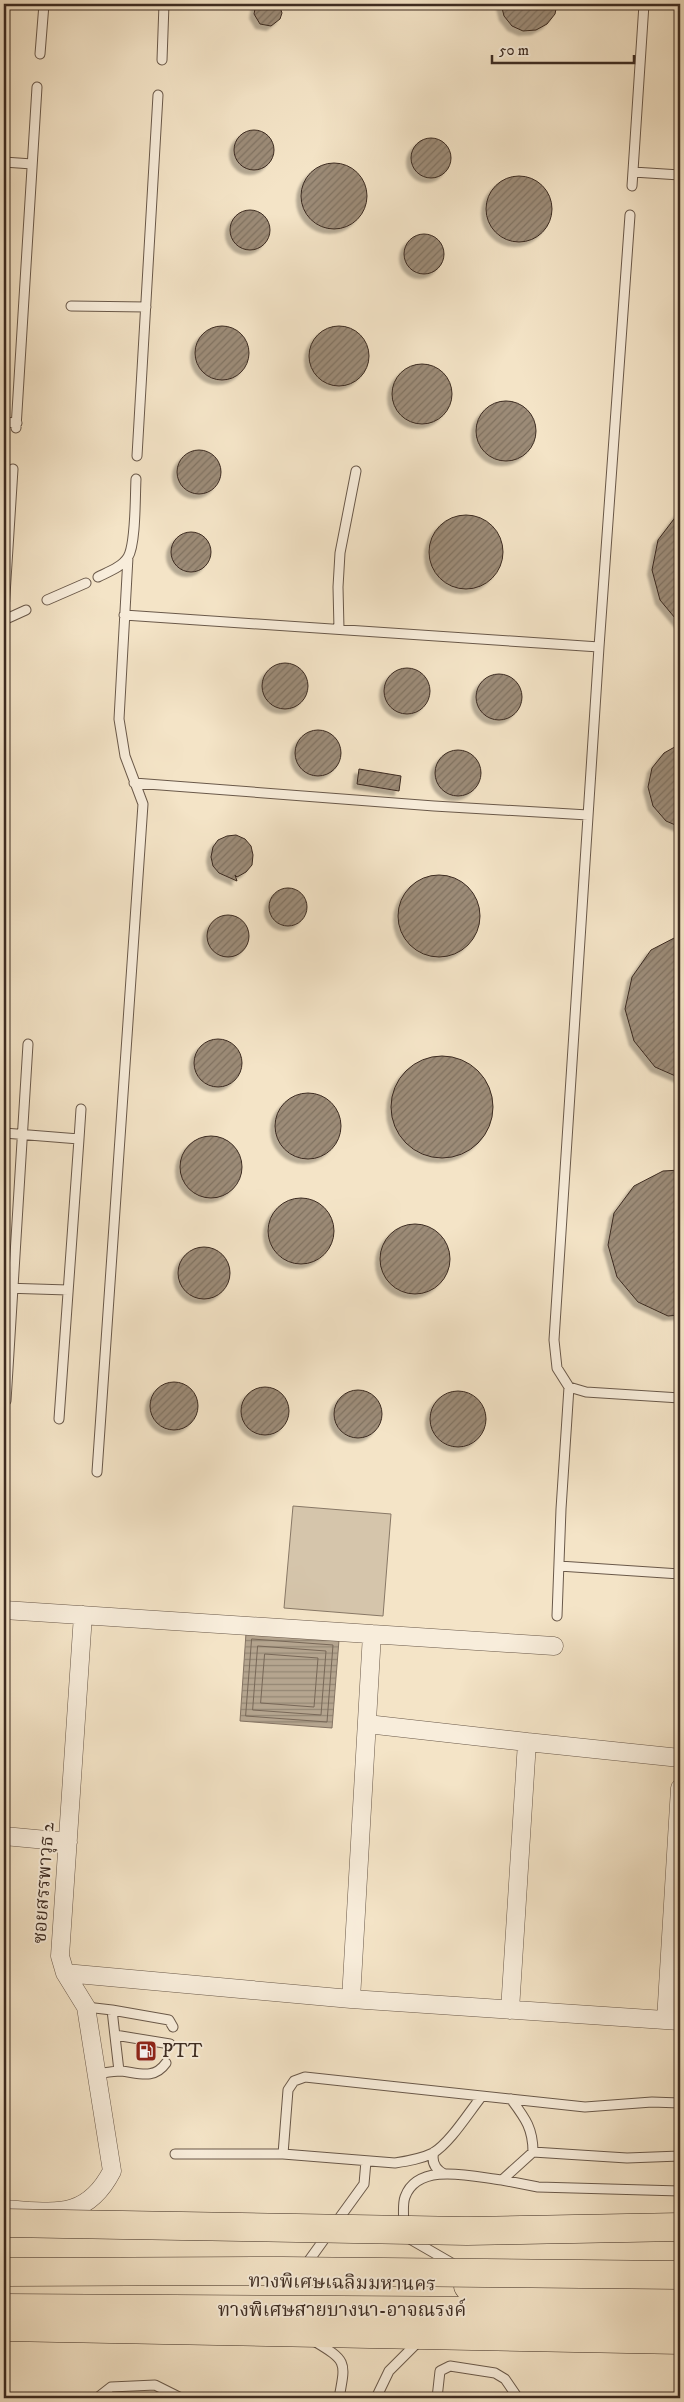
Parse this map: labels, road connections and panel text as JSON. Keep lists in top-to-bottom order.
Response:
{
  "streets": {
    "highway": ["ทางพิเศษเฉลิมมหานคร", "ทางพิเศษสายบางนา-อาจณรงค์"],
    "street": ["ซอยสรรพาวุธ 2"]
  },
  "crossings": [
    ["ทางพิเศษเฉลิมมหานคร", "ทางพิเศษสายบางนา-อาจณรงค์"]
  ],
  "places": {
    "fuel station": ["PTT"]
  },
  "scale_bar": "50 m"
}
